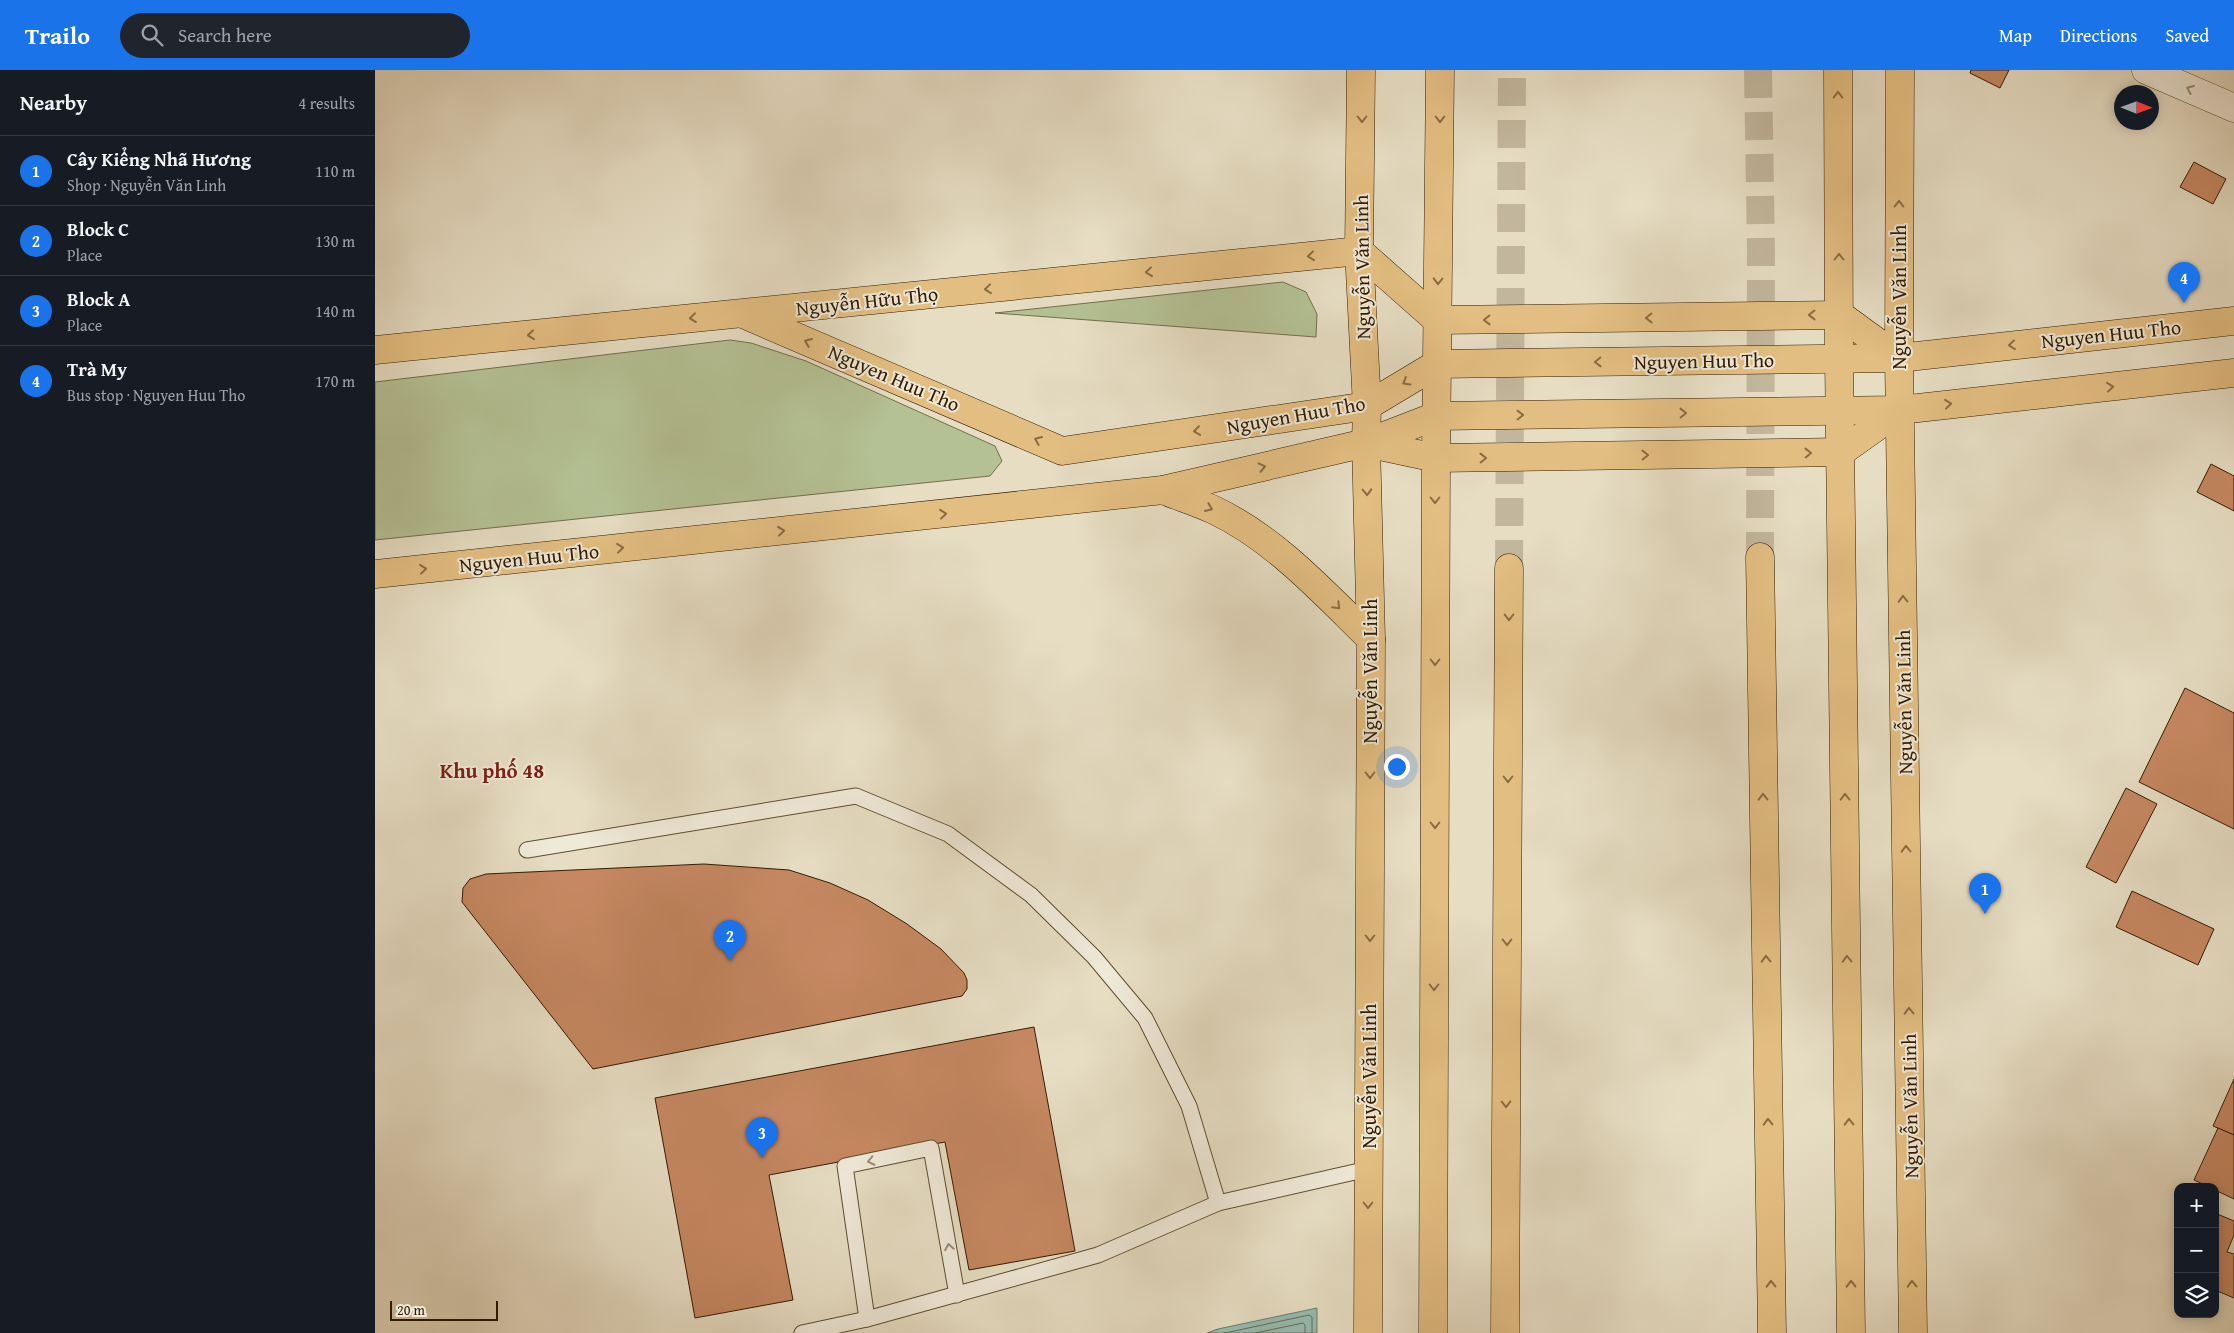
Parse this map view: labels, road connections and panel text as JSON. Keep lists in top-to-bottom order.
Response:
{
  "streets": {
    "main road": ["Nguyễn Văn Linh", "Nguyễn Hữu Thọ", "Nguyen Huu Tho"]
  },
  "crossings": [
    ["Nguyễn Văn Linh", "Nguyễn Hữu Thọ"],
    ["Nguyễn Văn Linh", "Nguyen Huu Tho"],
    ["Nguyễn Hữu Thọ", "Nguyen Huu Tho"]
  ],
  "one_way": ["Nguyễn Hữu Thọ"],
  "districts": ["Khu phố 48"],
  "scale_bar": "20 m",
  "north": "right",
  "page": {
    "header": "Trailo",
    "search": "Search here",
    "nav": ["Map", "Directions", "Saved"],
    "heading": ["Nearby", "4 results"],
    "list": [
      {
        "mark": "1",
        "name": "Cây Kiểng Nhã Hương",
        "note": "Shop · Nguyễn Văn Linh",
        "value": "110 m"
      },
      {
        "mark": "2",
        "name": "Block C",
        "note": "Place",
        "value": "130 m"
      },
      {
        "mark": "3",
        "name": "Block A",
        "note": "Place",
        "value": "140 m"
      },
      {
        "mark": "4",
        "name": "Trà My",
        "note": "Bus stop · Nguyen Huu Tho",
        "value": "170 m"
      }
    ],
    "pins": [
      "4",
      "1",
      "2",
      "3"
    ],
    "map_buttons": ["+", "−"],
    "scale": "20 m"
  }
}
